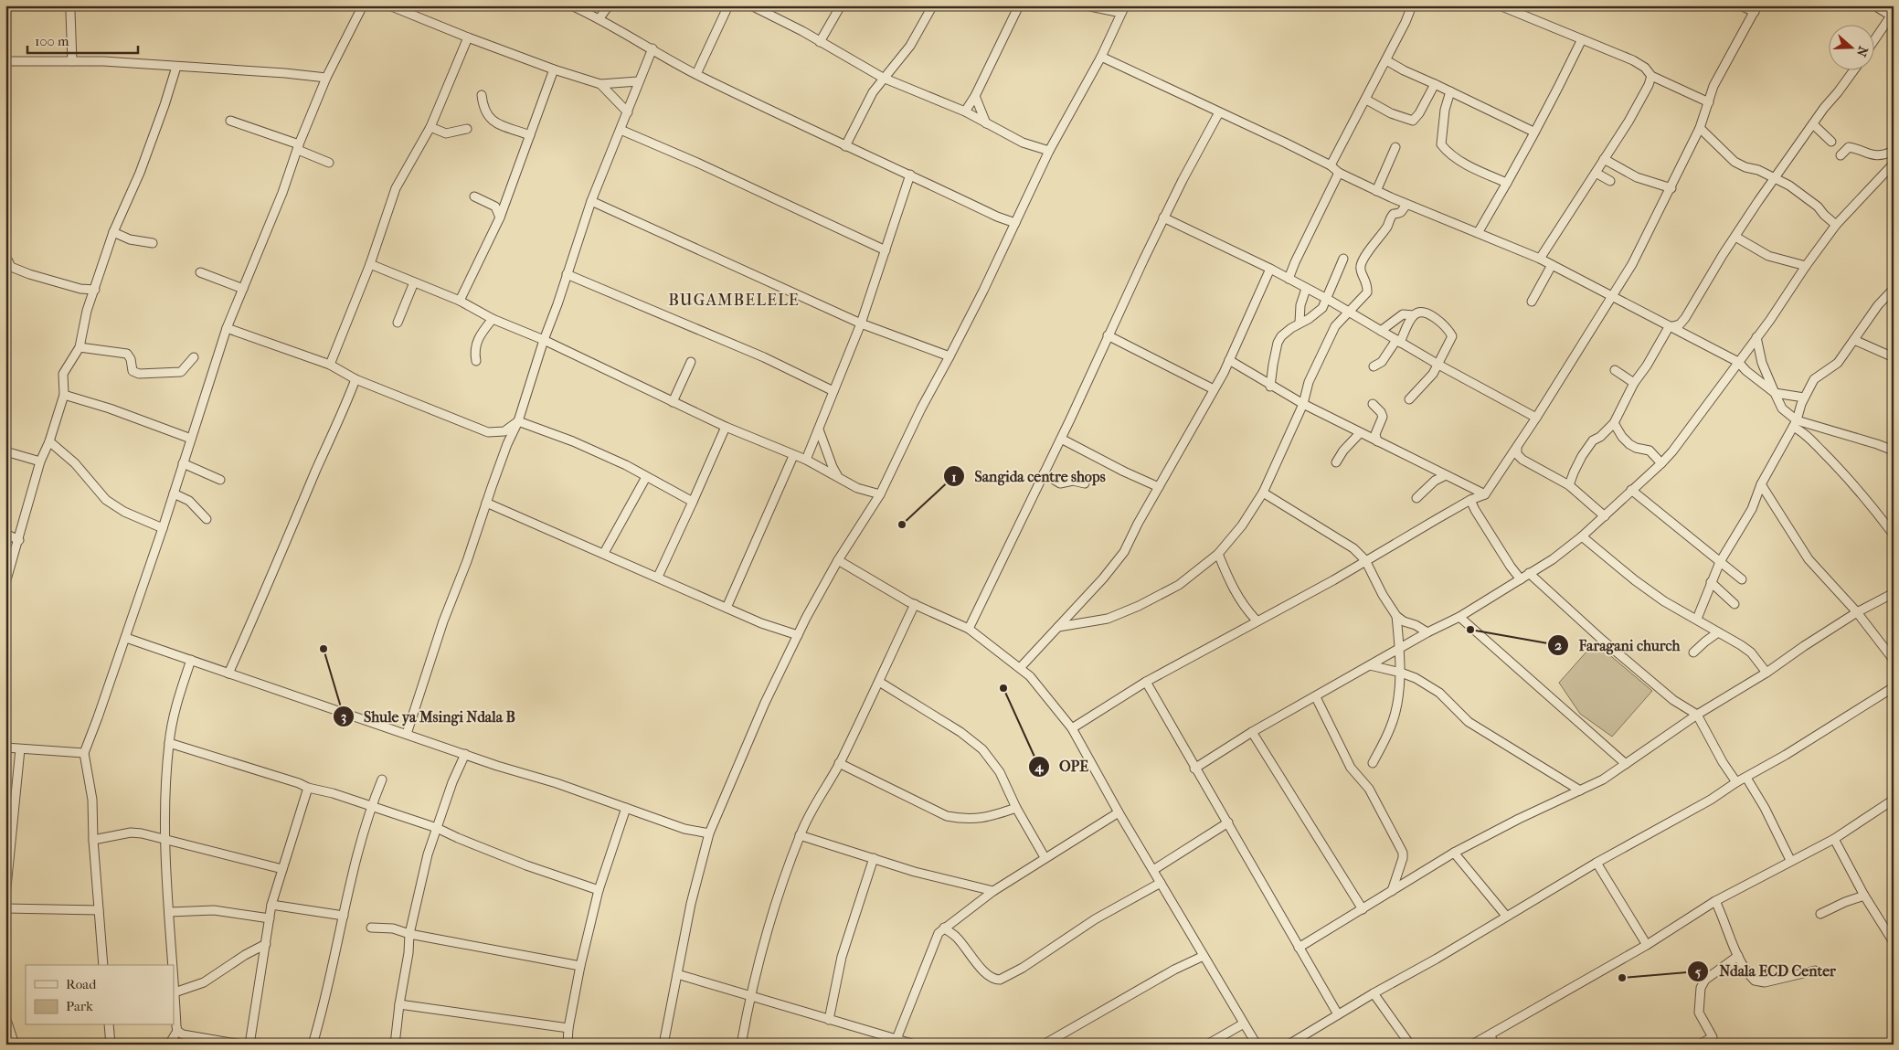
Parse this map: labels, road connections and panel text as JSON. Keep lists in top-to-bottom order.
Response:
{
  "districts": ["BUGAMBELELE"],
  "places": [
    "Sangida centre shops",
    "Faragani church",
    "Shule ya Msingi Ndala B",
    "OPE",
    "Ndala ECD Center"
  ],
  "legend": ["Road", "Park"],
  "scale_bar": "100 m",
  "north": "right"
}
